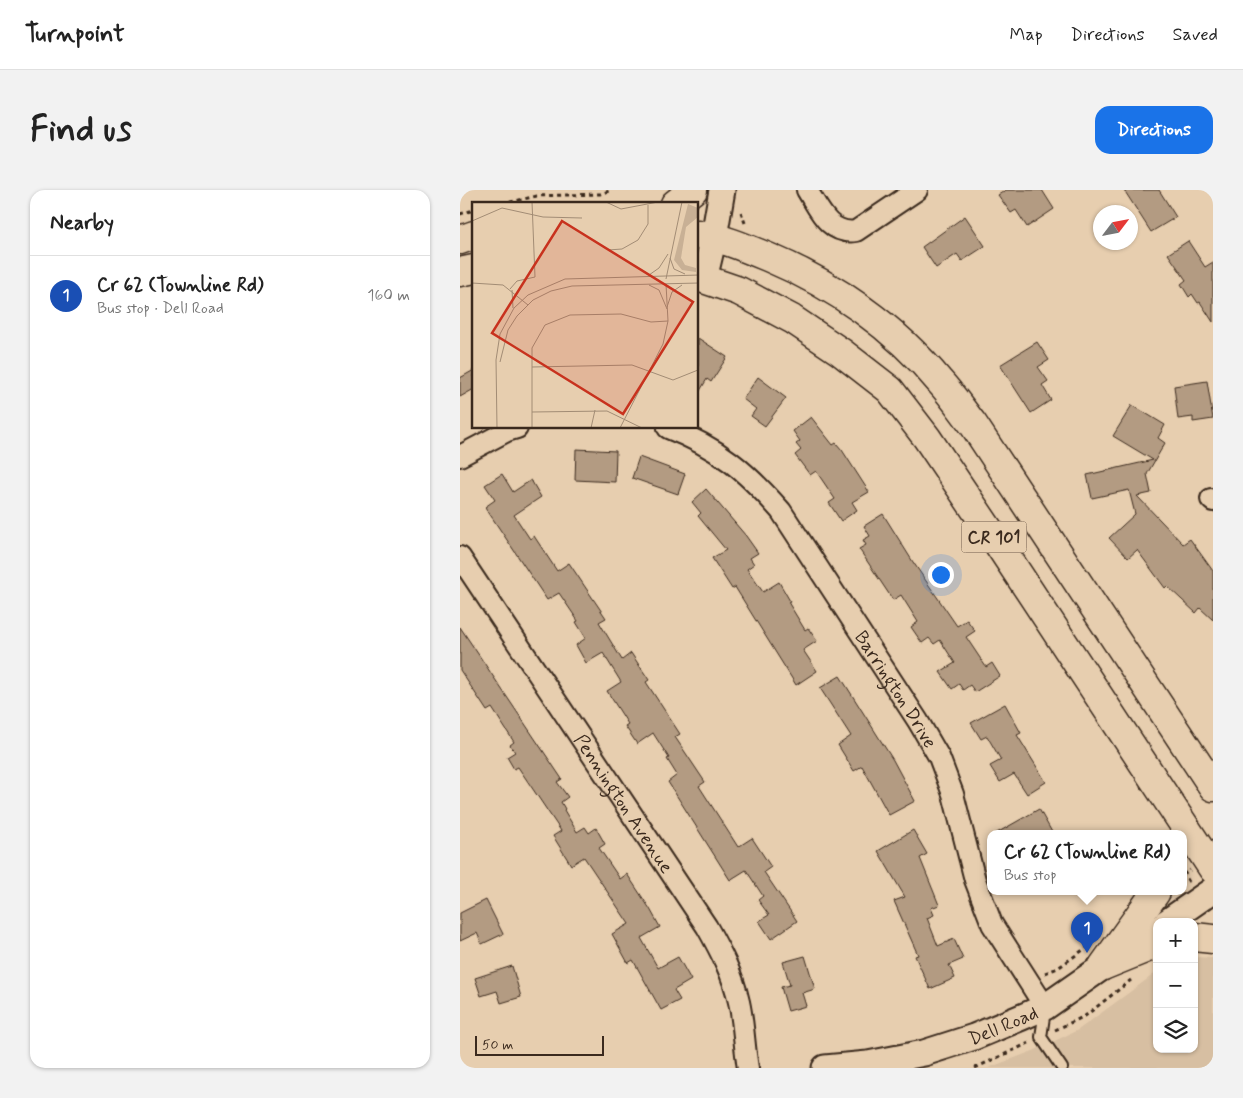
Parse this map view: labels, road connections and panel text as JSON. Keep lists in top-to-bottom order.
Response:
{
  "streets": {
    "main road": ["CR 101"],
    "street": ["Barrington Drive", "Pennington Avenue", "Dell Road"]
  },
  "crossings": [
    ["Barrington Drive", "Dell Road"]
  ],
  "scale_bar": "50 m",
  "north": "top right",
  "page": {
    "header": "Turnpoint",
    "nav": ["Map", "Directions", "Saved"],
    "buttons": "Directions",
    "title": "Find us",
    "heading": "Nearby",
    "list": [
      {
        "mark": "1",
        "name": "Cr 62 (Townline Rd)",
        "note": "Bus stop · Dell Road",
        "value": "160 m"
      }
    ],
    "popup": ["Cr 62 (Townline Rd)", "Bus stop"],
    "pins": "1",
    "map_buttons": ["+", "−"],
    "scale": "50 m"
  }
}
